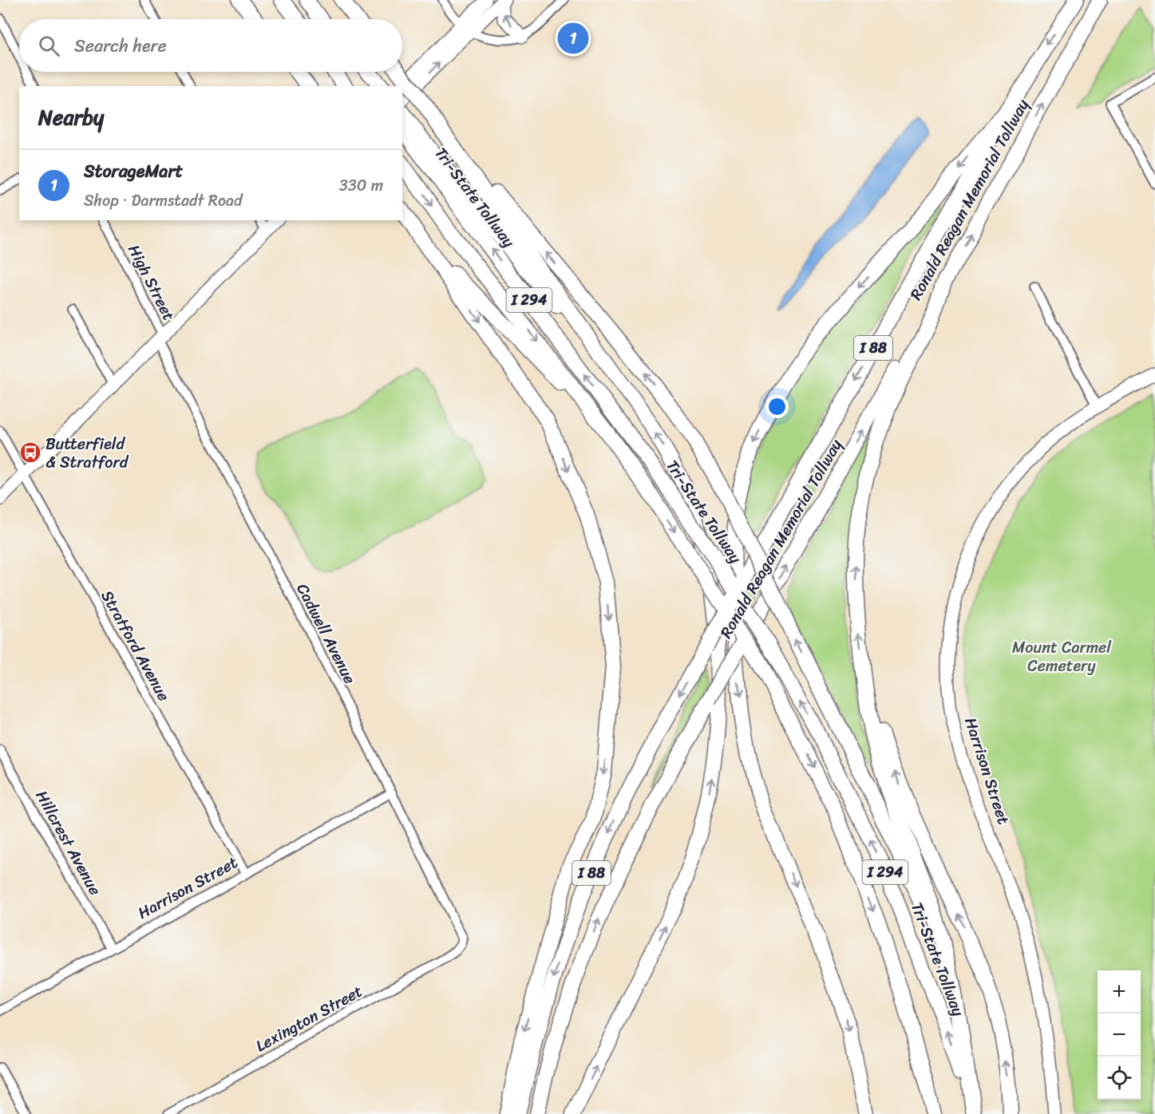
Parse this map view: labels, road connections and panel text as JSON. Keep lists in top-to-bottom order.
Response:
{
  "streets": {
    "highway": [
      "Tri-State Tollway",
      "Ronald Reagan Memorial Tollway",
      "I 294",
      "I 88"
    ],
    "main road": ["Harrison Street"],
    "street": [
      "High Street",
      "Cadwell Avenue",
      "Stratford Avenue",
      "Hillcrest Avenue",
      "Lexington Street"
    ]
  },
  "crossings": [
    ["High Street", "Cadwell Avenue"],
    ["Cadwell Avenue", "Harrison Street"],
    ["Cadwell Avenue", "Lexington Street"],
    ["Stratford Avenue", "Harrison Street"],
    ["Harrison Street", "Hillcrest Avenue"]
  ],
  "parks": ["Mount Carmel Cemetery"],
  "places": {
    "bus stop": ["Butterfield & Stratford"]
  },
  "page": {
    "search": "Search here",
    "pins": "1",
    "heading": "Nearby",
    "list": [
      {
        "mark": "1",
        "name": "StorageMart",
        "note": "Shop · Darmstadt Road",
        "value": "330 m"
      }
    ],
    "map_buttons": ["+", "−"]
  }
}
